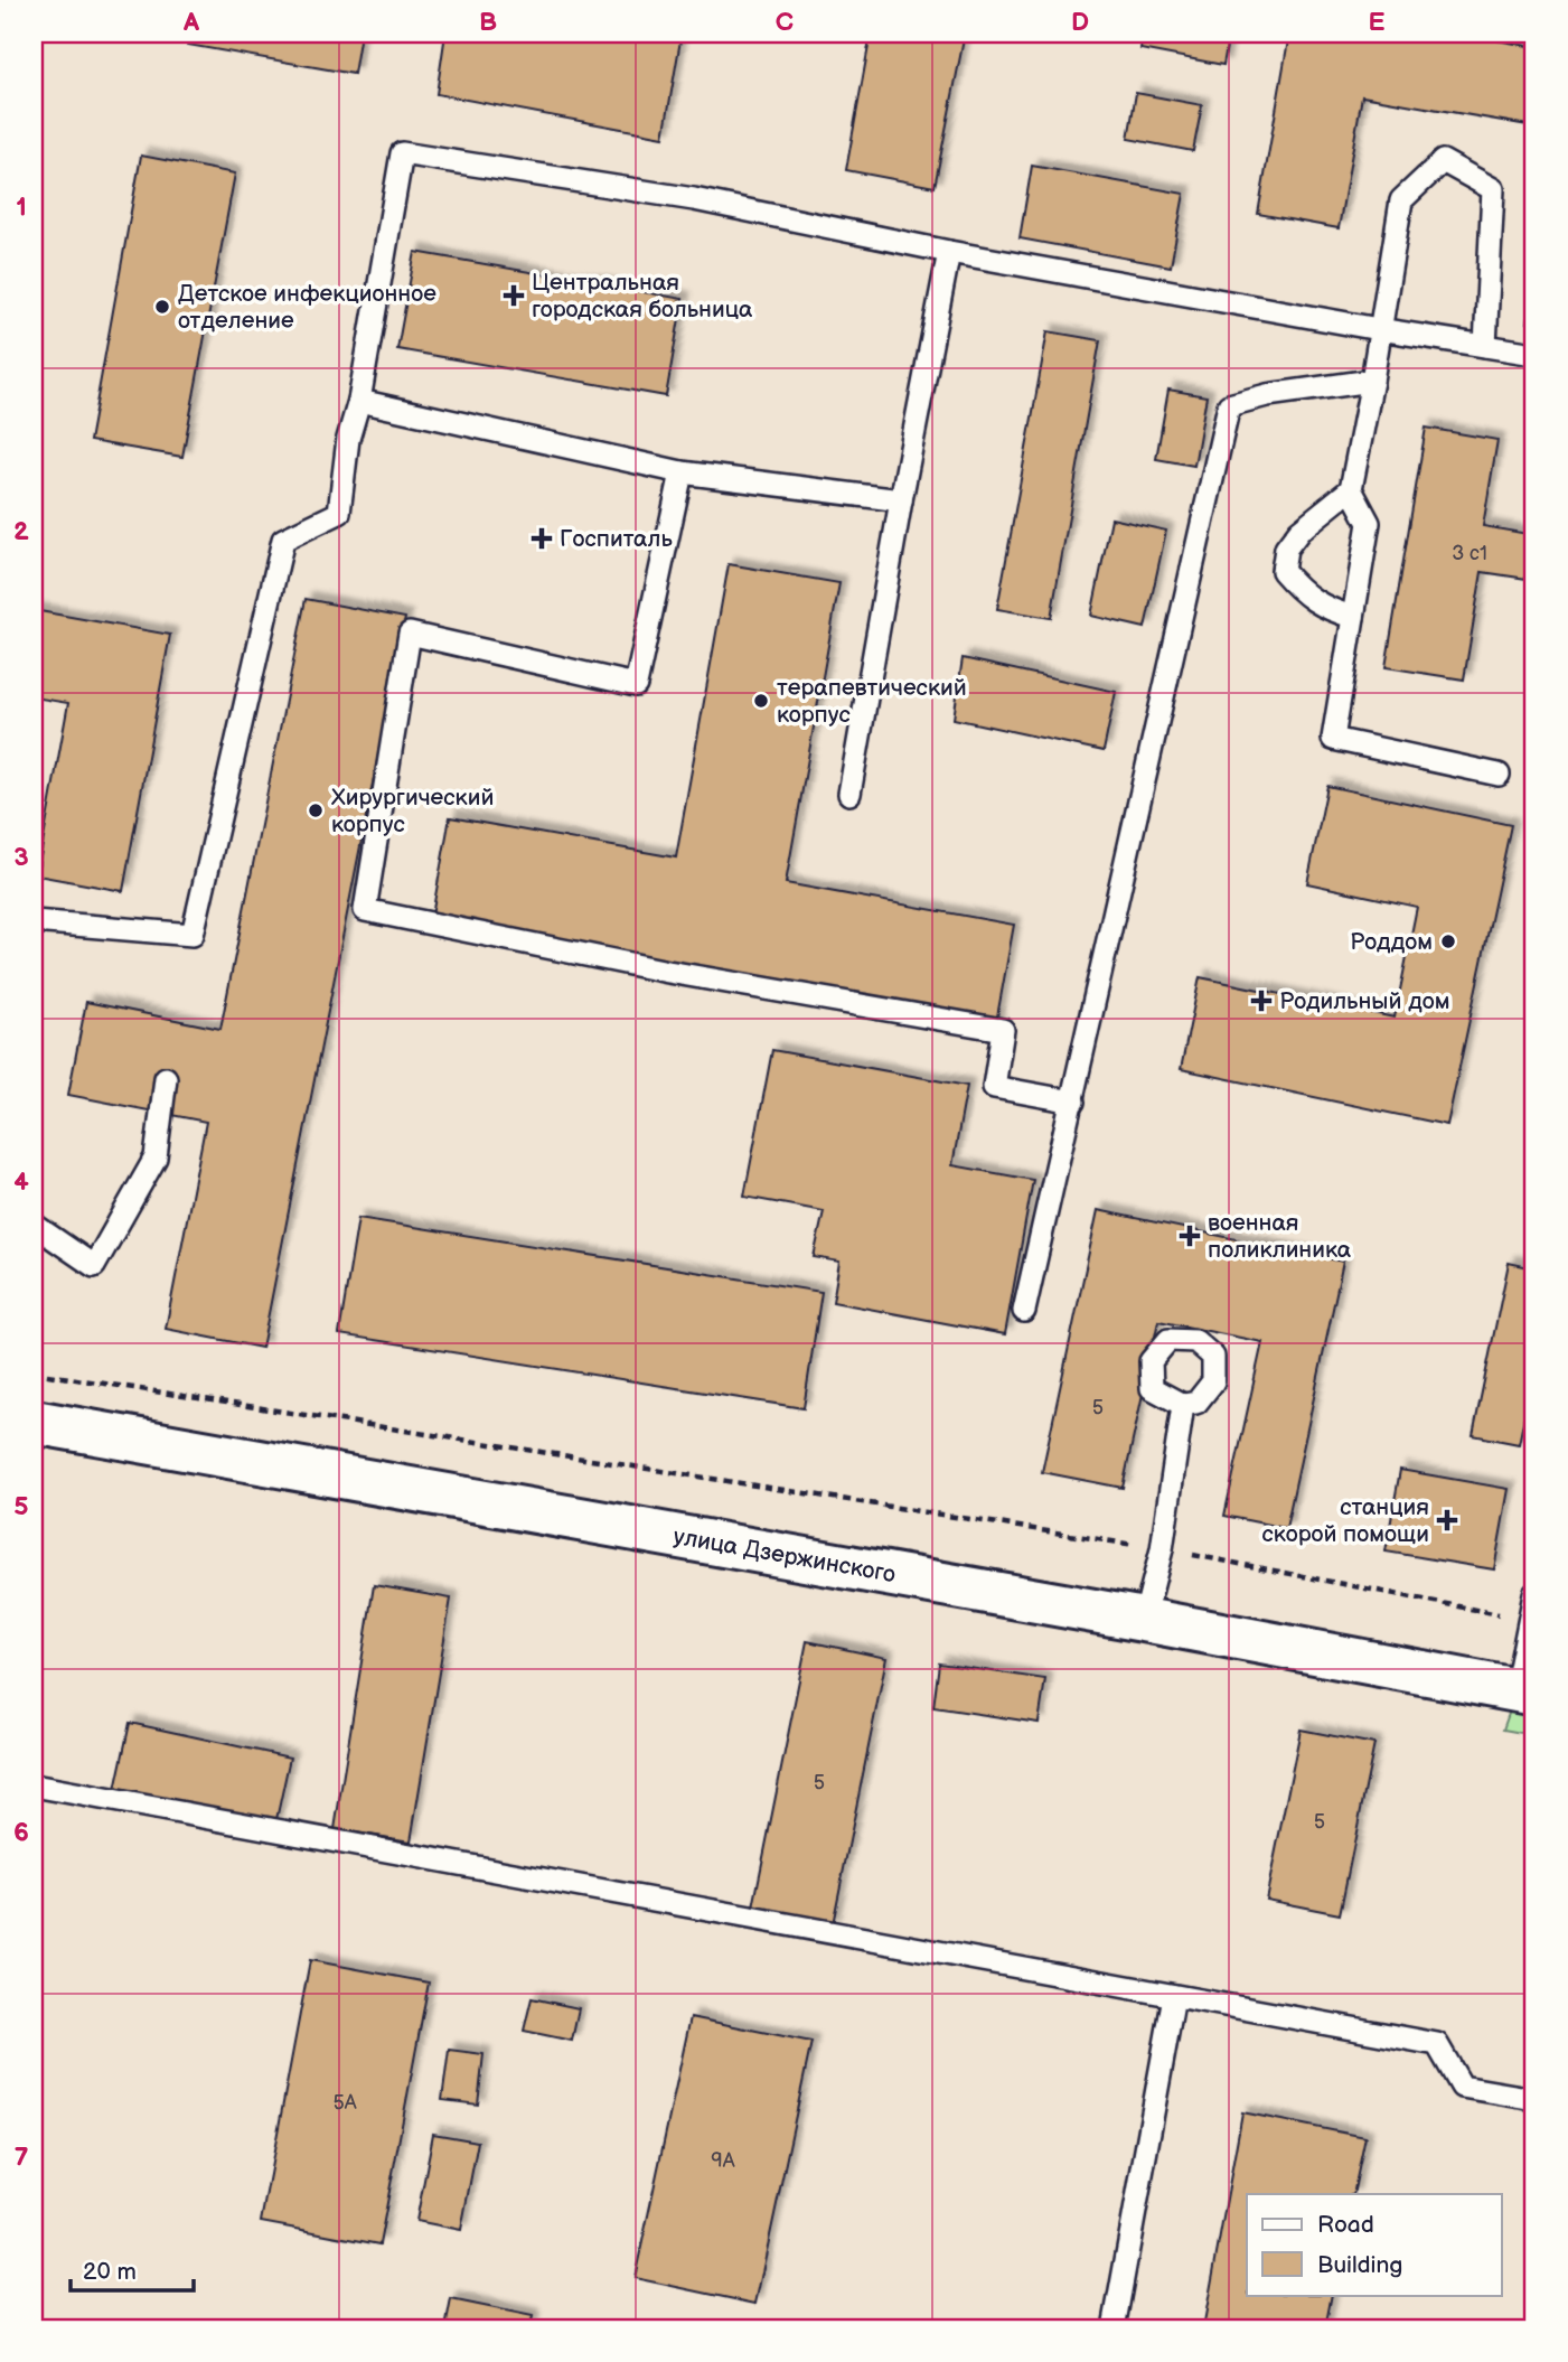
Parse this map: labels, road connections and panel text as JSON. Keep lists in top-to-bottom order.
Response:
{
  "streets": {
    "street": ["улица Дзержинского"]
  },
  "places": {
    "health": [
      "Центральная городская больница",
      "Госпиталь",
      "Родильный дом",
      "военная поликлиника",
      "станция скорой помощи"
    ],
    "other": [
      "Детское инфекционное отделение",
      "терапевтический корпус",
      "Хирургический корпус",
      "Роддом"
    ]
  },
  "house_numbers": [
    "3 с1",
    "5",
    "5",
    "5",
    "5А",
    "9А"
  ],
  "legend": ["Road", "Building"],
  "scale_bar": "20 m",
  "grid": {
    "columns": [
      "A",
      "B",
      "C",
      "D",
      "E"
    ],
    "rows": [
      "1",
      "2",
      "3",
      "4",
      "5",
      "6",
      "7"
    ]
  }
}
